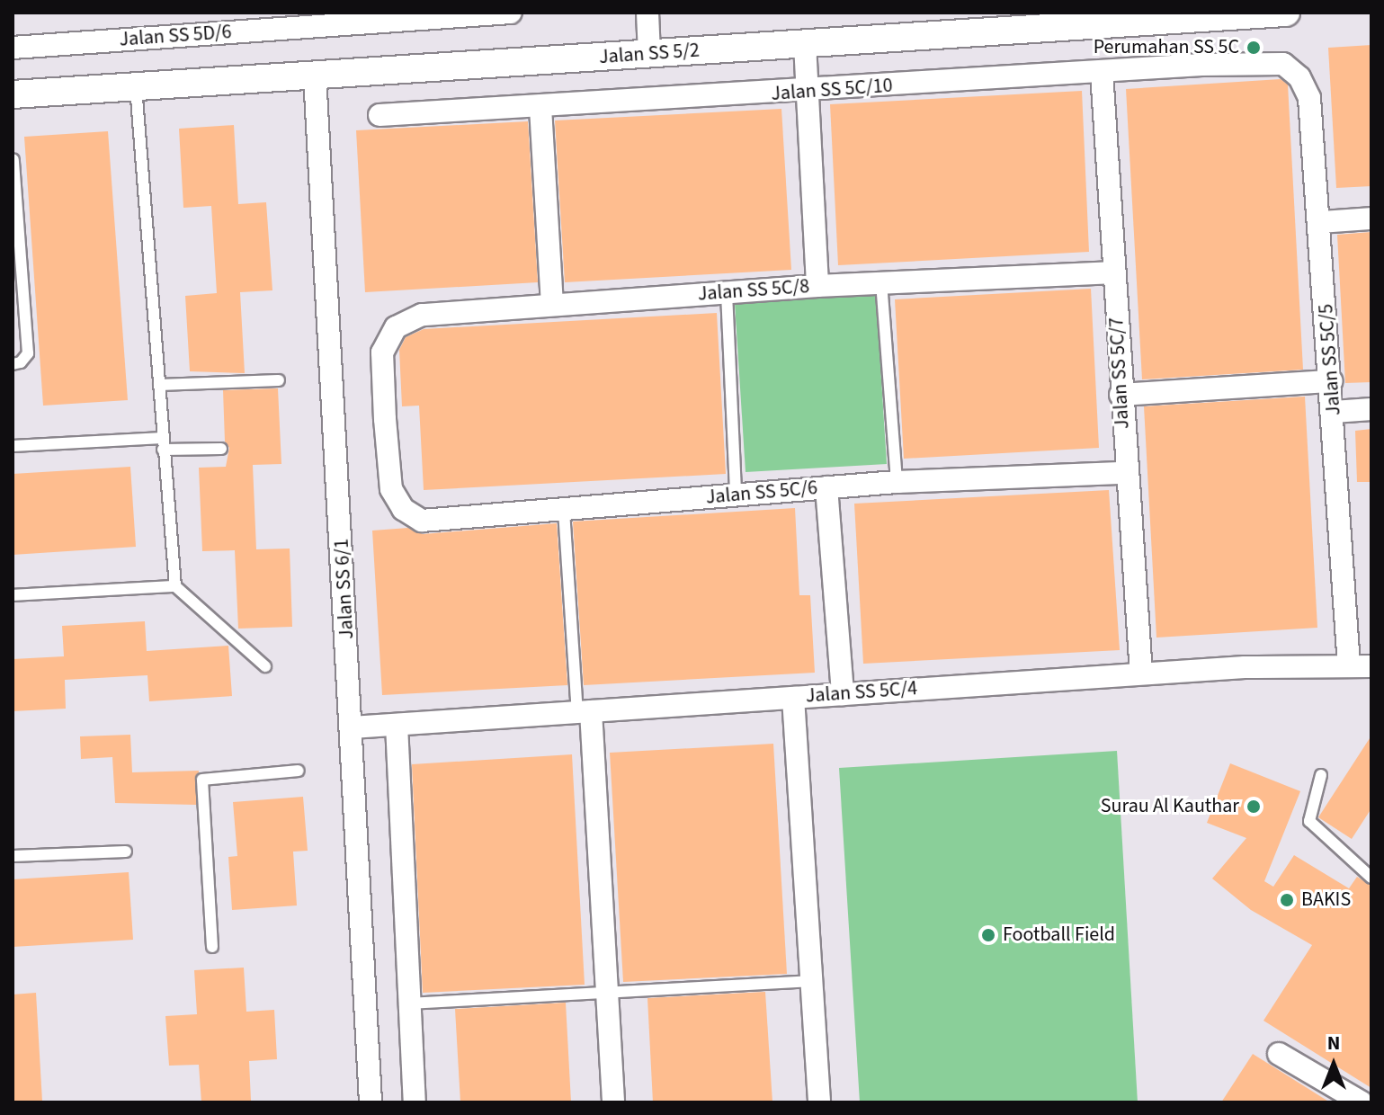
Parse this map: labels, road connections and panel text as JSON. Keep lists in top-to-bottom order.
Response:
{
  "streets": {
    "street": [
      "Jalan SS 5D/6",
      "Jalan SS 5/2",
      "Jalan SS 5C/10",
      "Jalan SS 5C/8",
      "Jalan SS 5C/5",
      "Jalan SS 5C/7",
      "Jalan SS 5C/6",
      "Jalan SS 6/1",
      "Jalan SS 5C/4"
    ]
  },
  "crossings": [
    ["Jalan SS 5/2", "Jalan SS 6/1"],
    ["Jalan SS 5C/10", "Jalan SS 5C/5"],
    ["Jalan SS 5C/10", "Jalan SS 5C/7"],
    ["Jalan SS 5C/8", "Jalan SS 5C/7"],
    ["Jalan SS 5C/8", "Jalan SS 5C/6"],
    ["Jalan SS 5C/5", "Jalan SS 5C/4"],
    ["Jalan SS 5C/7", "Jalan SS 5C/6"],
    ["Jalan SS 5C/7", "Jalan SS 5C/4"],
    ["Jalan SS 6/1", "Jalan SS 5C/4"]
  ],
  "places": [
    "Perumahan SS 5C",
    "Surau Al Kauthar",
    "BAKIS",
    "Football Field"
  ],
  "north": "top"
}
